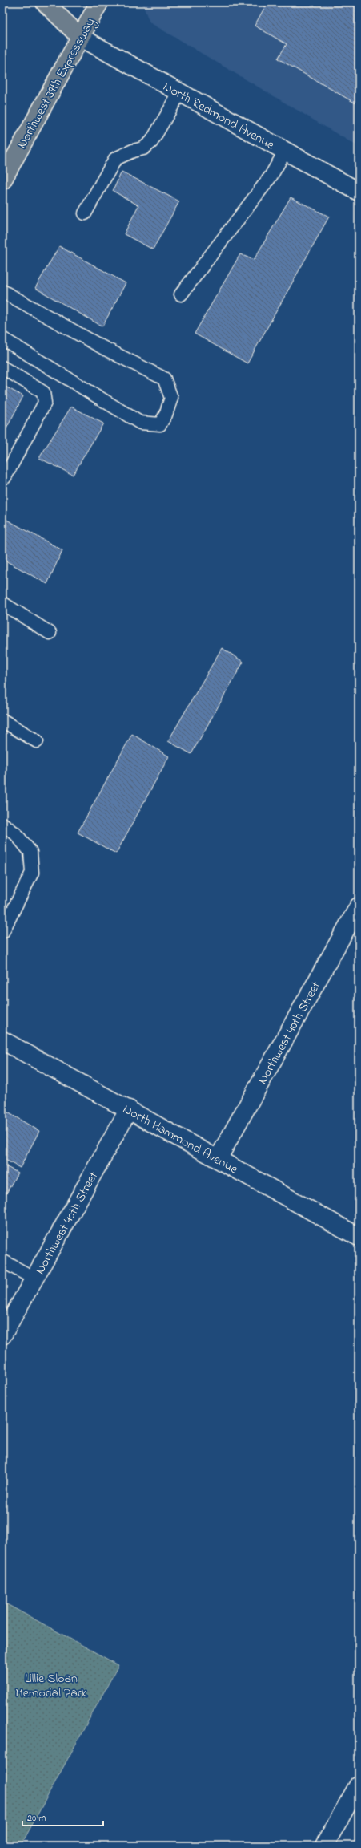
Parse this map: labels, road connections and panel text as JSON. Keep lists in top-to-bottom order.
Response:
{
  "streets": {
    "highway": ["Northwest 39th Expressway"],
    "street": ["North Redmond Avenue", "Northwest 40th Street", "North Hammond Avenue"]
  },
  "crossings": [
    ["Northwest 39th Expressway", "North Redmond Avenue"],
    ["Northwest 40th Street", "North Hammond Avenue"]
  ],
  "parks": ["Lillie Sloan Memorial Park"],
  "scale_bar": "20 m"
}
